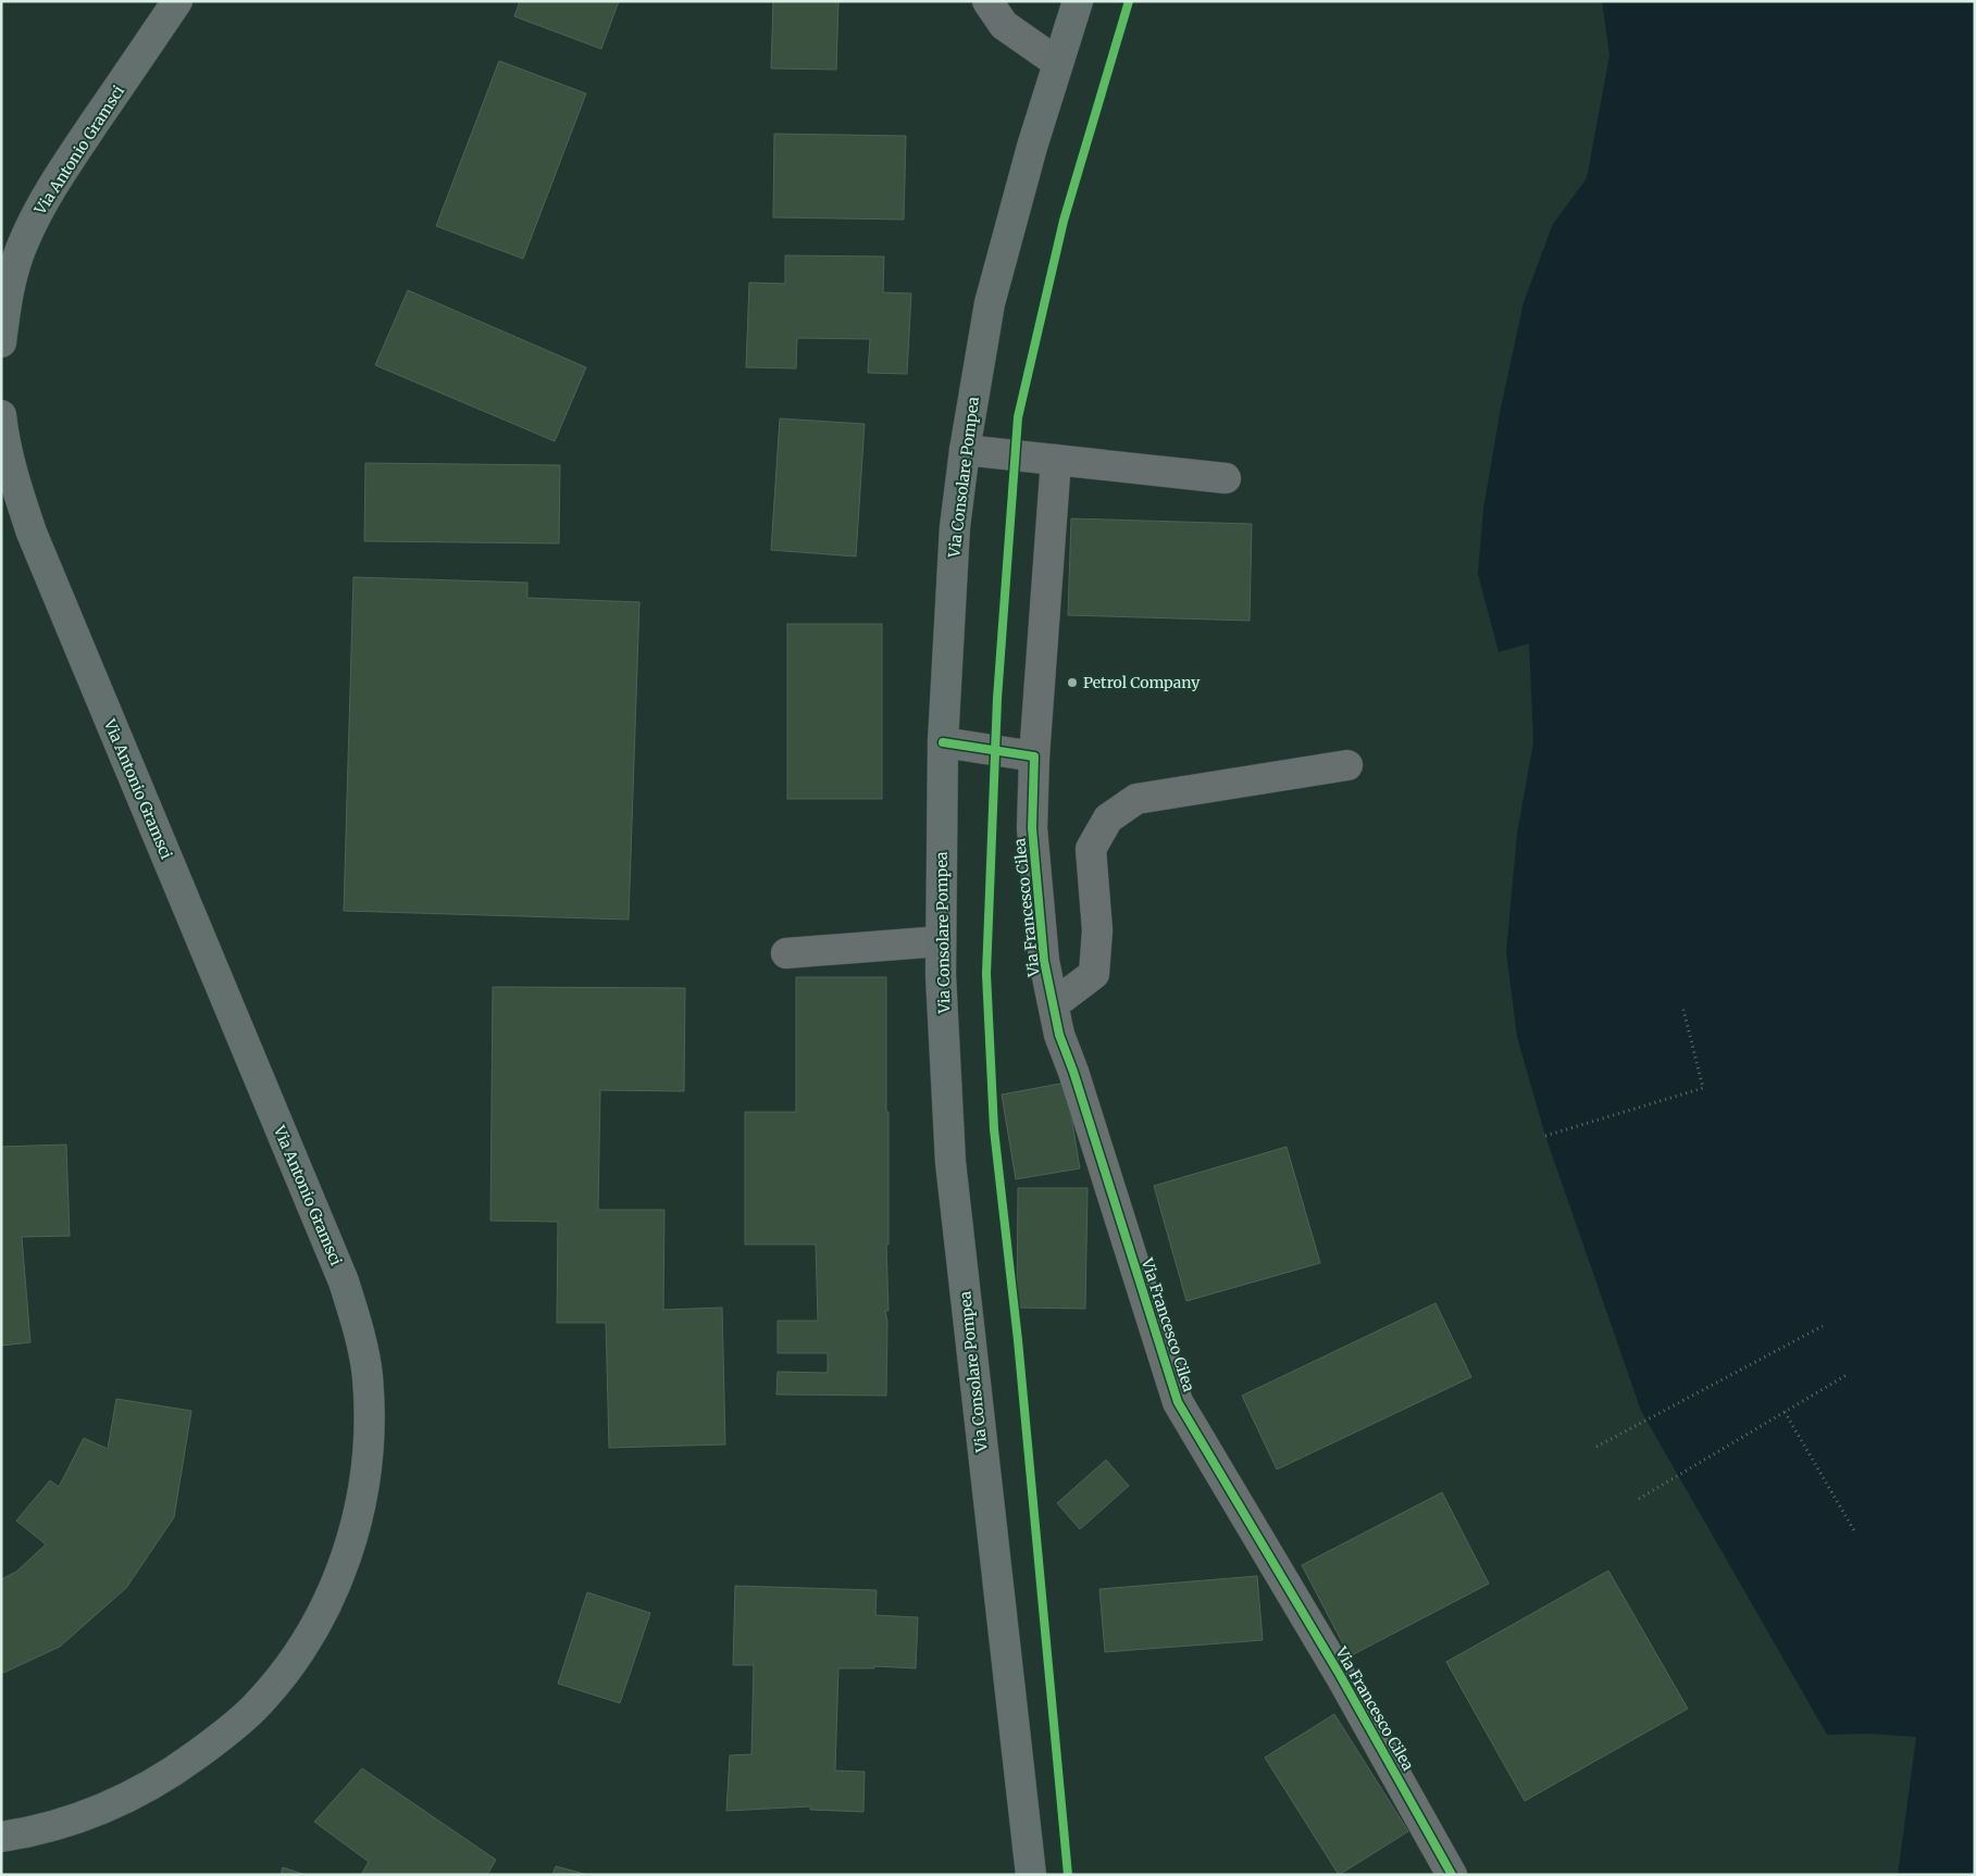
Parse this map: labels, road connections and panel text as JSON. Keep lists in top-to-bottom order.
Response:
{
  "streets": {
    "main road": ["Via Antonio Gramsci", "Via Consolare Pompea"],
    "street": ["Via Francesco Cilea"]
  },
  "places": ["Petrol Company"]
}
